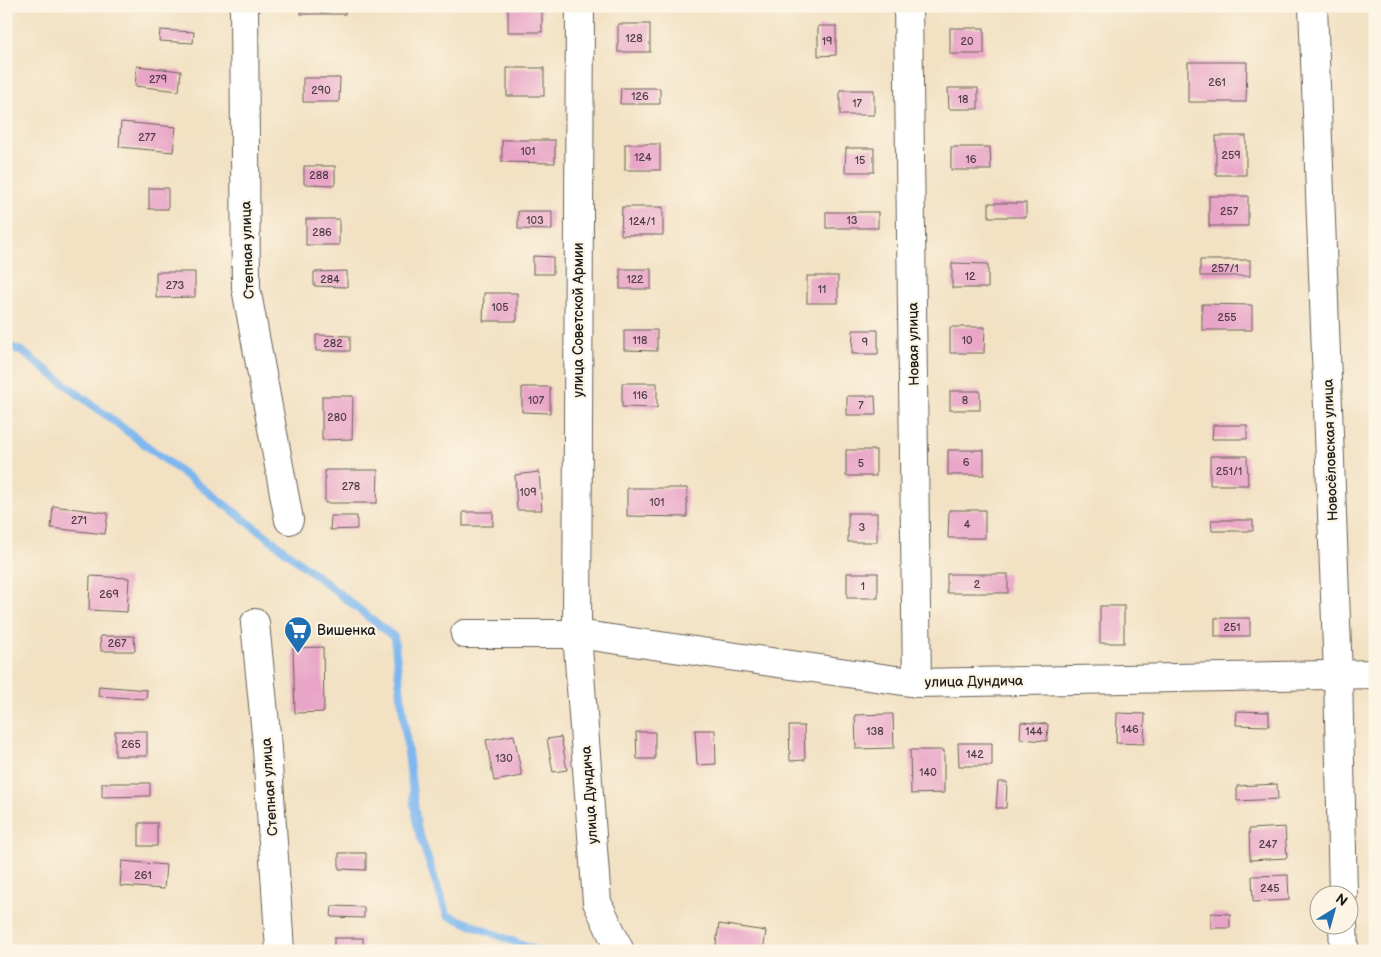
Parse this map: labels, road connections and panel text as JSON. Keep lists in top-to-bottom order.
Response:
{
  "streets": {
    "street": [
      "Степная улица",
      "улица Советской Армии",
      "Новая улица",
      "Новосёловская улица",
      "улица Дундича"
    ]
  },
  "crossings": [
    ["улица Советской Армии", "улица Дундича"],
    ["Новая улица", "улица Дундича"],
    ["Новосёловская улица", "улица Дундича"]
  ],
  "places": {
    "supermarket": ["Вишенка"]
  },
  "house_numbers": [
    "128",
    "19",
    "20",
    "279",
    "261",
    "290",
    "126",
    "18",
    "17",
    "277",
    "101",
    "259",
    "124",
    "16",
    "15",
    "288",
    "257",
    "103",
    "13",
    "124/1",
    "286",
    "257/1",
    "12",
    "284",
    "122",
    "273",
    "11",
    "105",
    "255",
    "118",
    "10",
    "9",
    "282",
    "116",
    "107",
    "8",
    "7",
    "280",
    "6",
    "5",
    "251/1",
    "278",
    "109",
    "101",
    "271",
    "4",
    "3",
    "2",
    "1",
    "269",
    "251",
    "267",
    "146",
    "138",
    "144",
    "265",
    "142",
    "130",
    "140",
    "247",
    "261",
    "245"
  ],
  "north": "top right"
}
